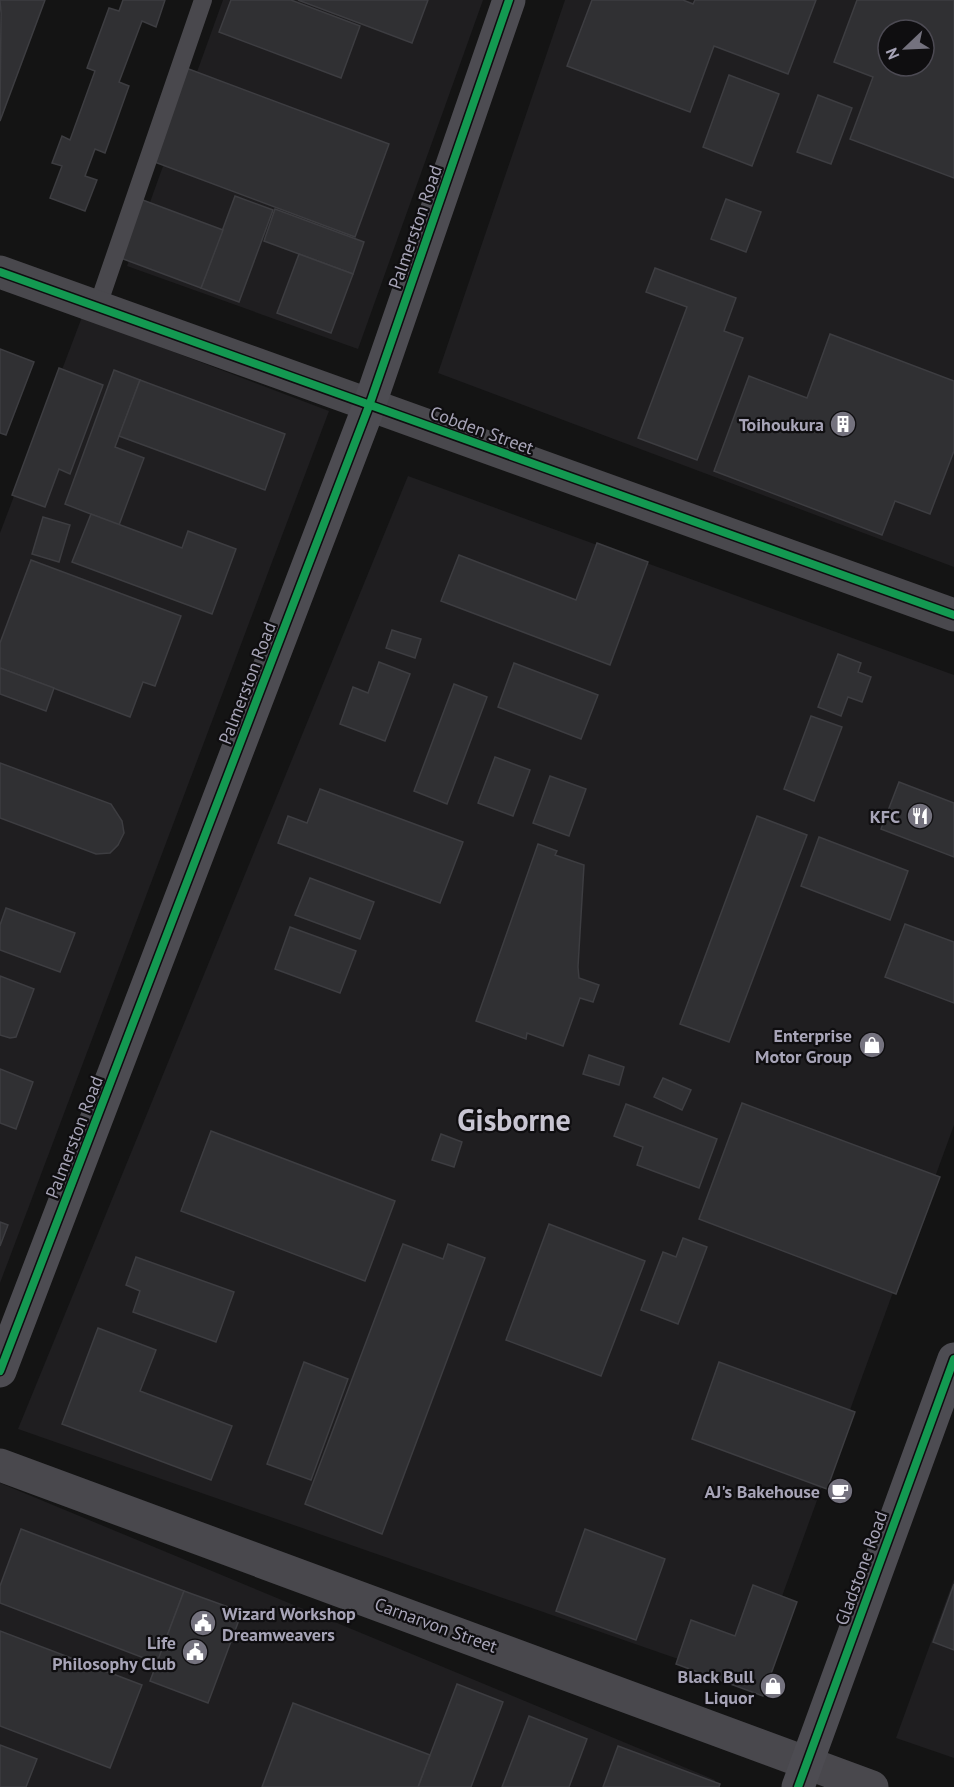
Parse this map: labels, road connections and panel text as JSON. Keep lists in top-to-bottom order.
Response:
{
  "streets": {
    "street": [
      "Palmerston Road",
      "Cobden Street",
      "Gladstone Road",
      "Carnarvon Street"
    ]
  },
  "crossings": [
    ["Palmerston Road", "Cobden Street"],
    ["Gladstone Road", "Carnarvon Street"]
  ],
  "districts": ["Gisborne"],
  "places": {
    "building": ["Toihoukura"],
    "restaurant": ["KFC"],
    "shop": ["Enterprise Motor Group", "Black Bull Liquor"],
    "cafe": ["AJ's Bakehouse"],
    "public building": ["Wizard Workshop Dreamweavers", "Life Philosophy Club"]
  },
  "north": "bottom left"
}
